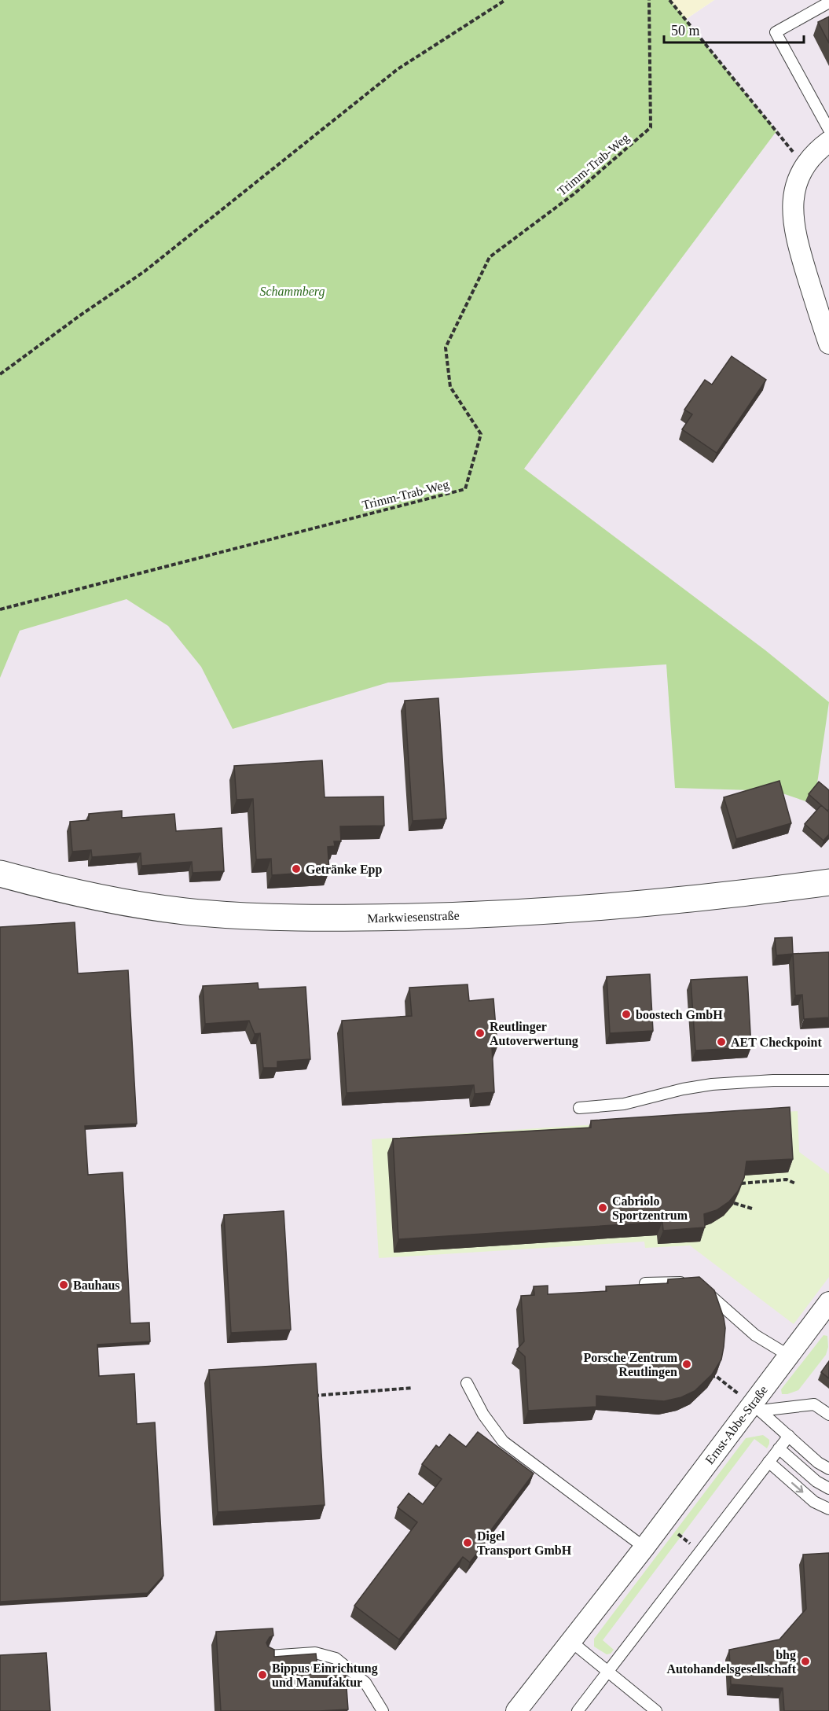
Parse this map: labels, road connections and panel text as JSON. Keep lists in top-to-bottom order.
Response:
{
  "streets": {
    "street": ["Markwiesenstraße", "Ernst-Abbe-Straße"],
    "path": ["Trimm-Trab-Weg"]
  },
  "parks": ["Schammberg"],
  "places": [
    "Getränke Epp",
    "boostech GmbH",
    "Reutlinger Autoverwertung",
    "AET Checkpoint",
    "Cabriolo Sportzentrum",
    "Bauhaus",
    "Porsche Zentrum Reutlingen",
    "Digel Transport GmbH",
    "bhg Autohandelsgesellschaft",
    "Bippus Einrichtung und Manufaktur"
  ],
  "scale_bar": "50 m"
}
